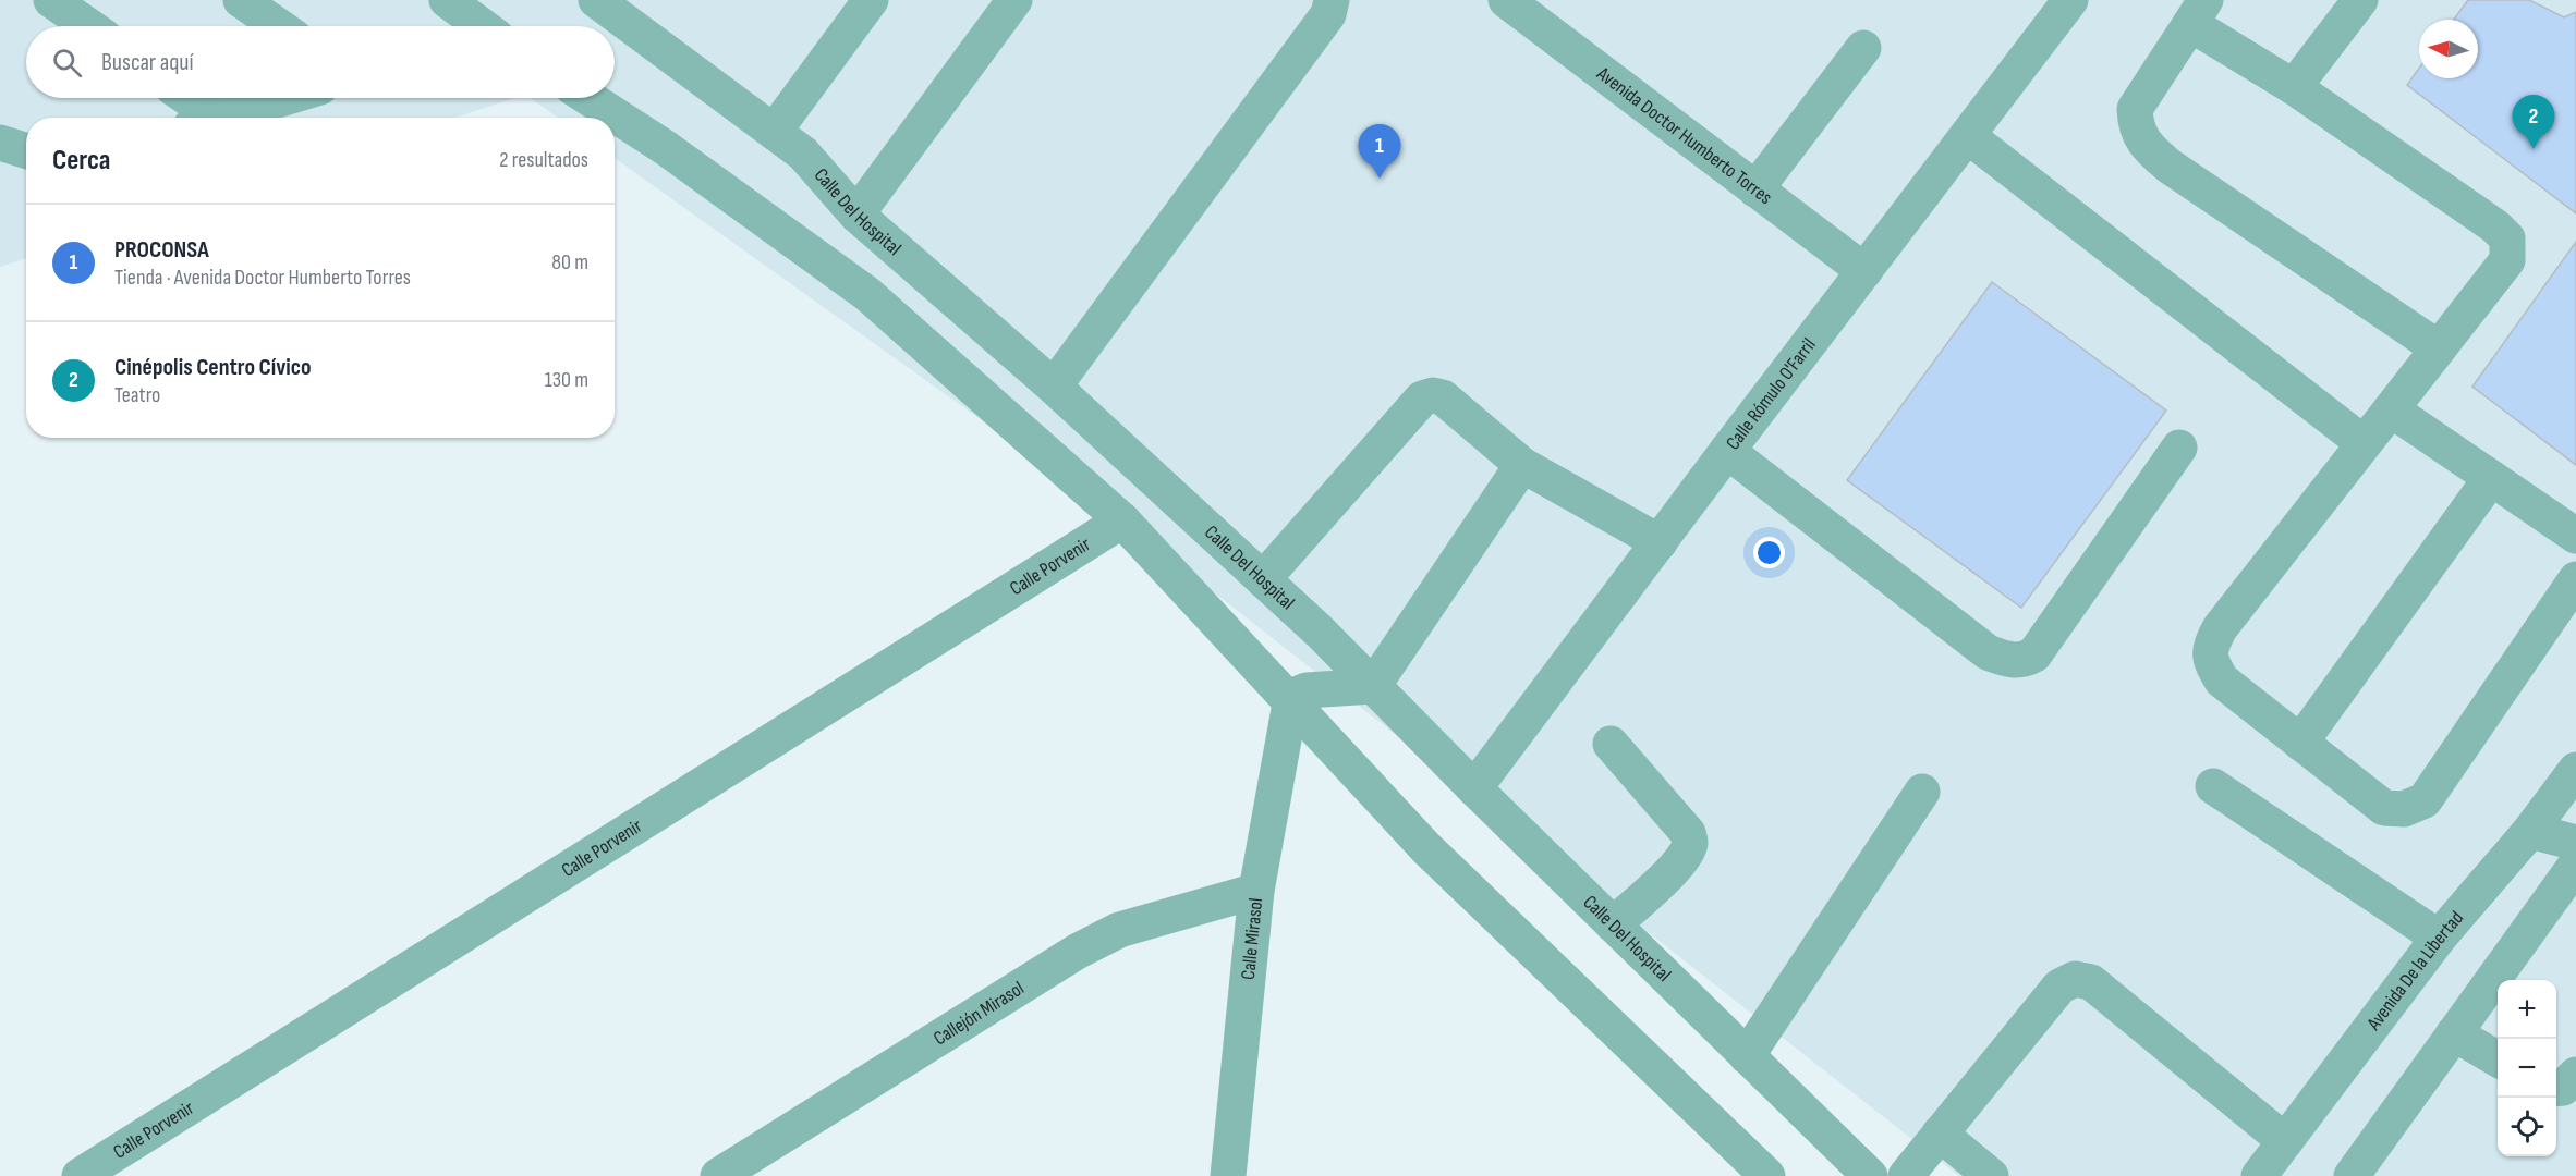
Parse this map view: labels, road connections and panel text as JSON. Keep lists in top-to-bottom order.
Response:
{
  "streets": {
    "street": [
      "Avenida Doctor Humberto Torres",
      "Calle Del Hospital",
      "Calle Rómulo O'Farril",
      "Calle Porvenir",
      "Calle Mirasol",
      "Avenida De la Libertad",
      "Callejón Mirasol"
    ]
  },
  "crossings": [
    ["Avenida Doctor Humberto Torres", "Calle Rómulo O'Farril"],
    ["Calle Del Hospital", "Calle Rómulo O'Farril"],
    ["Calle Mirasol", "Callejón Mirasol"]
  ],
  "north": "left",
  "page": {
    "search": "Buscar aquí",
    "pins": ["2", "1"],
    "heading": ["Cerca", "2 resultados"],
    "list": [
      {
        "mark": "1",
        "name": "PROCONSA",
        "note": "Tienda · Avenida Doctor Humberto Torres",
        "value": "80 m"
      },
      {
        "mark": "2",
        "name": "Cinépolis Centro Cívico",
        "note": "Teatro",
        "value": "130 m"
      }
    ],
    "map_buttons": ["+", "−"]
  }
}
